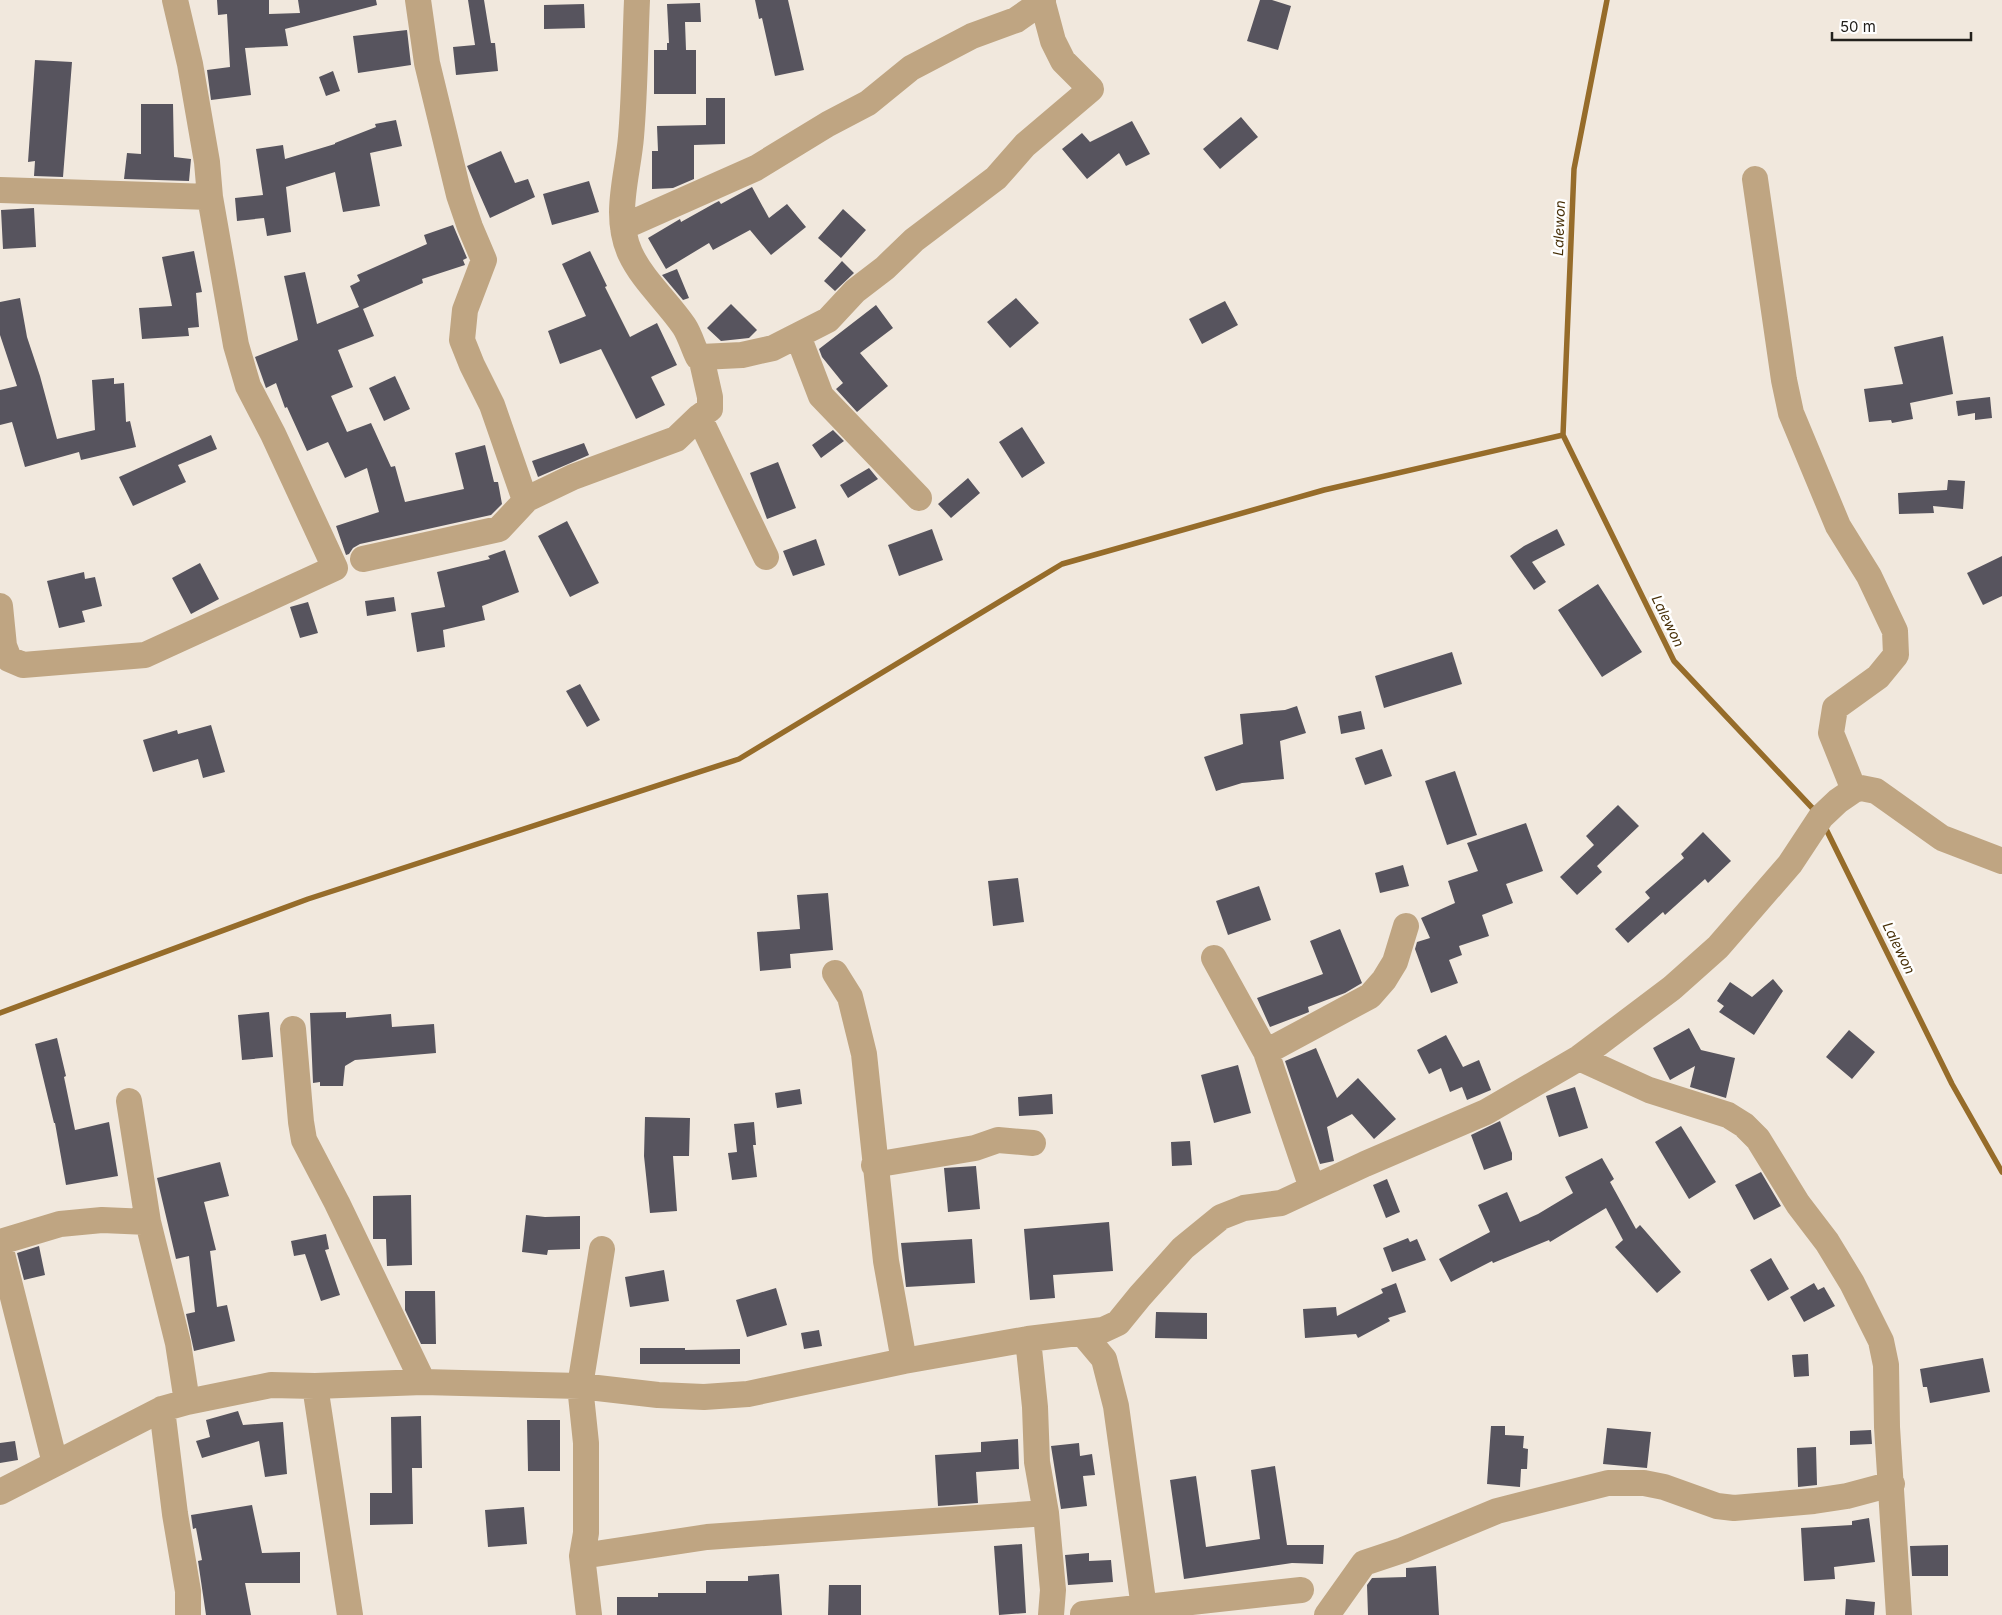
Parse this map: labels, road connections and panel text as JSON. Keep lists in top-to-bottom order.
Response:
{
  "water": ["Lalewon"],
  "scale_bar": "50 m"
}
